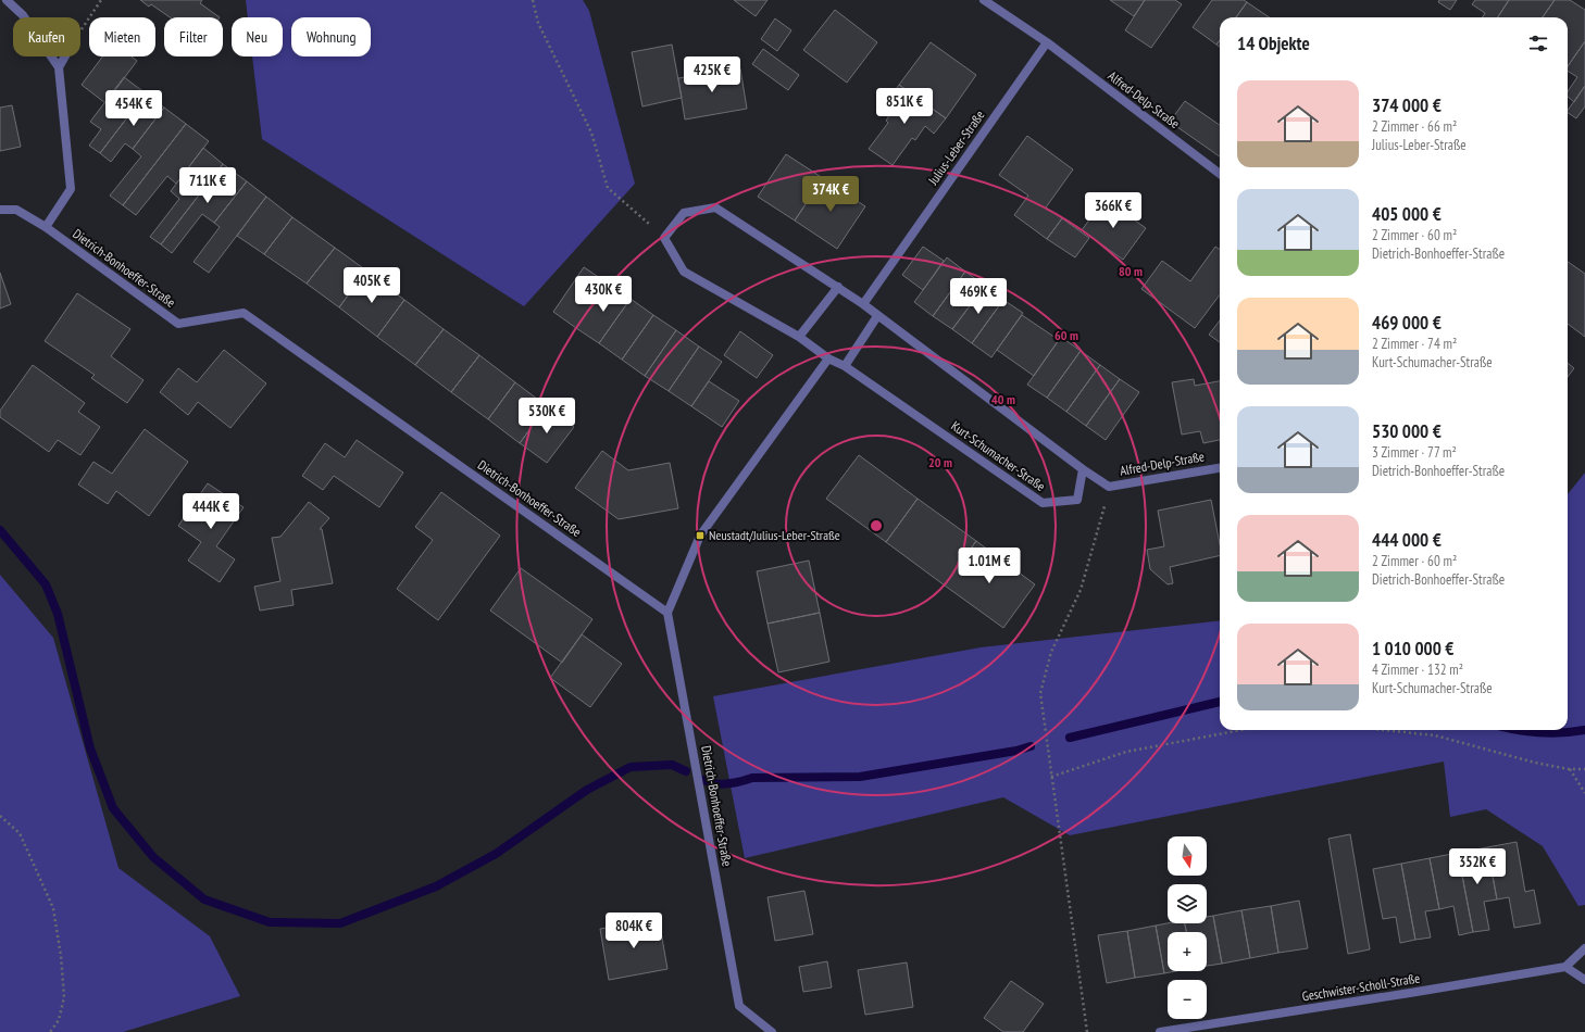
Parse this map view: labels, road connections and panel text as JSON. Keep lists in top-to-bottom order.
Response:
{
  "streets": {
    "street": [
      "Alfred-Delp-Straße",
      "Julius-Leber-Straße",
      "Dietrich-Bonhoeffer-Straße",
      "Kurt-Schumacher-Straße",
      "Geschwister-Scholl-Straße"
    ]
  },
  "crossings": [
    ["Alfred-Delp-Straße", "Julius-Leber-Straße"],
    ["Alfred-Delp-Straße", "Kurt-Schumacher-Straße"]
  ],
  "places": {
    "transit": ["Neustadt/Julius-Leber-Straße"]
  },
  "north": "bottom",
  "page": {
    "chip": [
      "Kaufen",
      "Mieten",
      "Filter",
      "Neu",
      "Wohnung"
    ],
    "heading": "14 Objekte",
    "price": [
      "425K €",
      "851K €",
      "454K €",
      "711K €",
      "374K €",
      "366K €",
      "405K €",
      "430K €",
      "469K €",
      "530K €",
      "444K €",
      "1.01M €",
      "352K €",
      "804K €"
    ],
    "list": [
      {
        "name": "374 000 €",
        "note": "2 Zimmer · 66 m² · Julius-Leber-Straße"
      },
      {
        "name": "405 000 €",
        "note": "2 Zimmer · 60 m² · Dietrich-Bonhoeffer-Straße"
      },
      {
        "name": "469 000 €",
        "note": "2 Zimmer · 74 m² · Kurt-Schumacher-Straße"
      },
      {
        "name": "530 000 €",
        "note": "3 Zimmer · 77 m² · Dietrich-Bonhoeffer-Straße"
      },
      {
        "name": "444 000 €",
        "note": "2 Zimmer · 60 m² · Dietrich-Bonhoeffer-Straße"
      },
      {
        "name": "1 010 000 €",
        "note": "4 Zimmer · 132 m² · Kurt-Schumacher-Straße"
      }
    ],
    "map_buttons": ["+", "−"]
  },
  "rings": [
    "80 m",
    "60 m",
    "40 m",
    "20 m"
  ]
}
